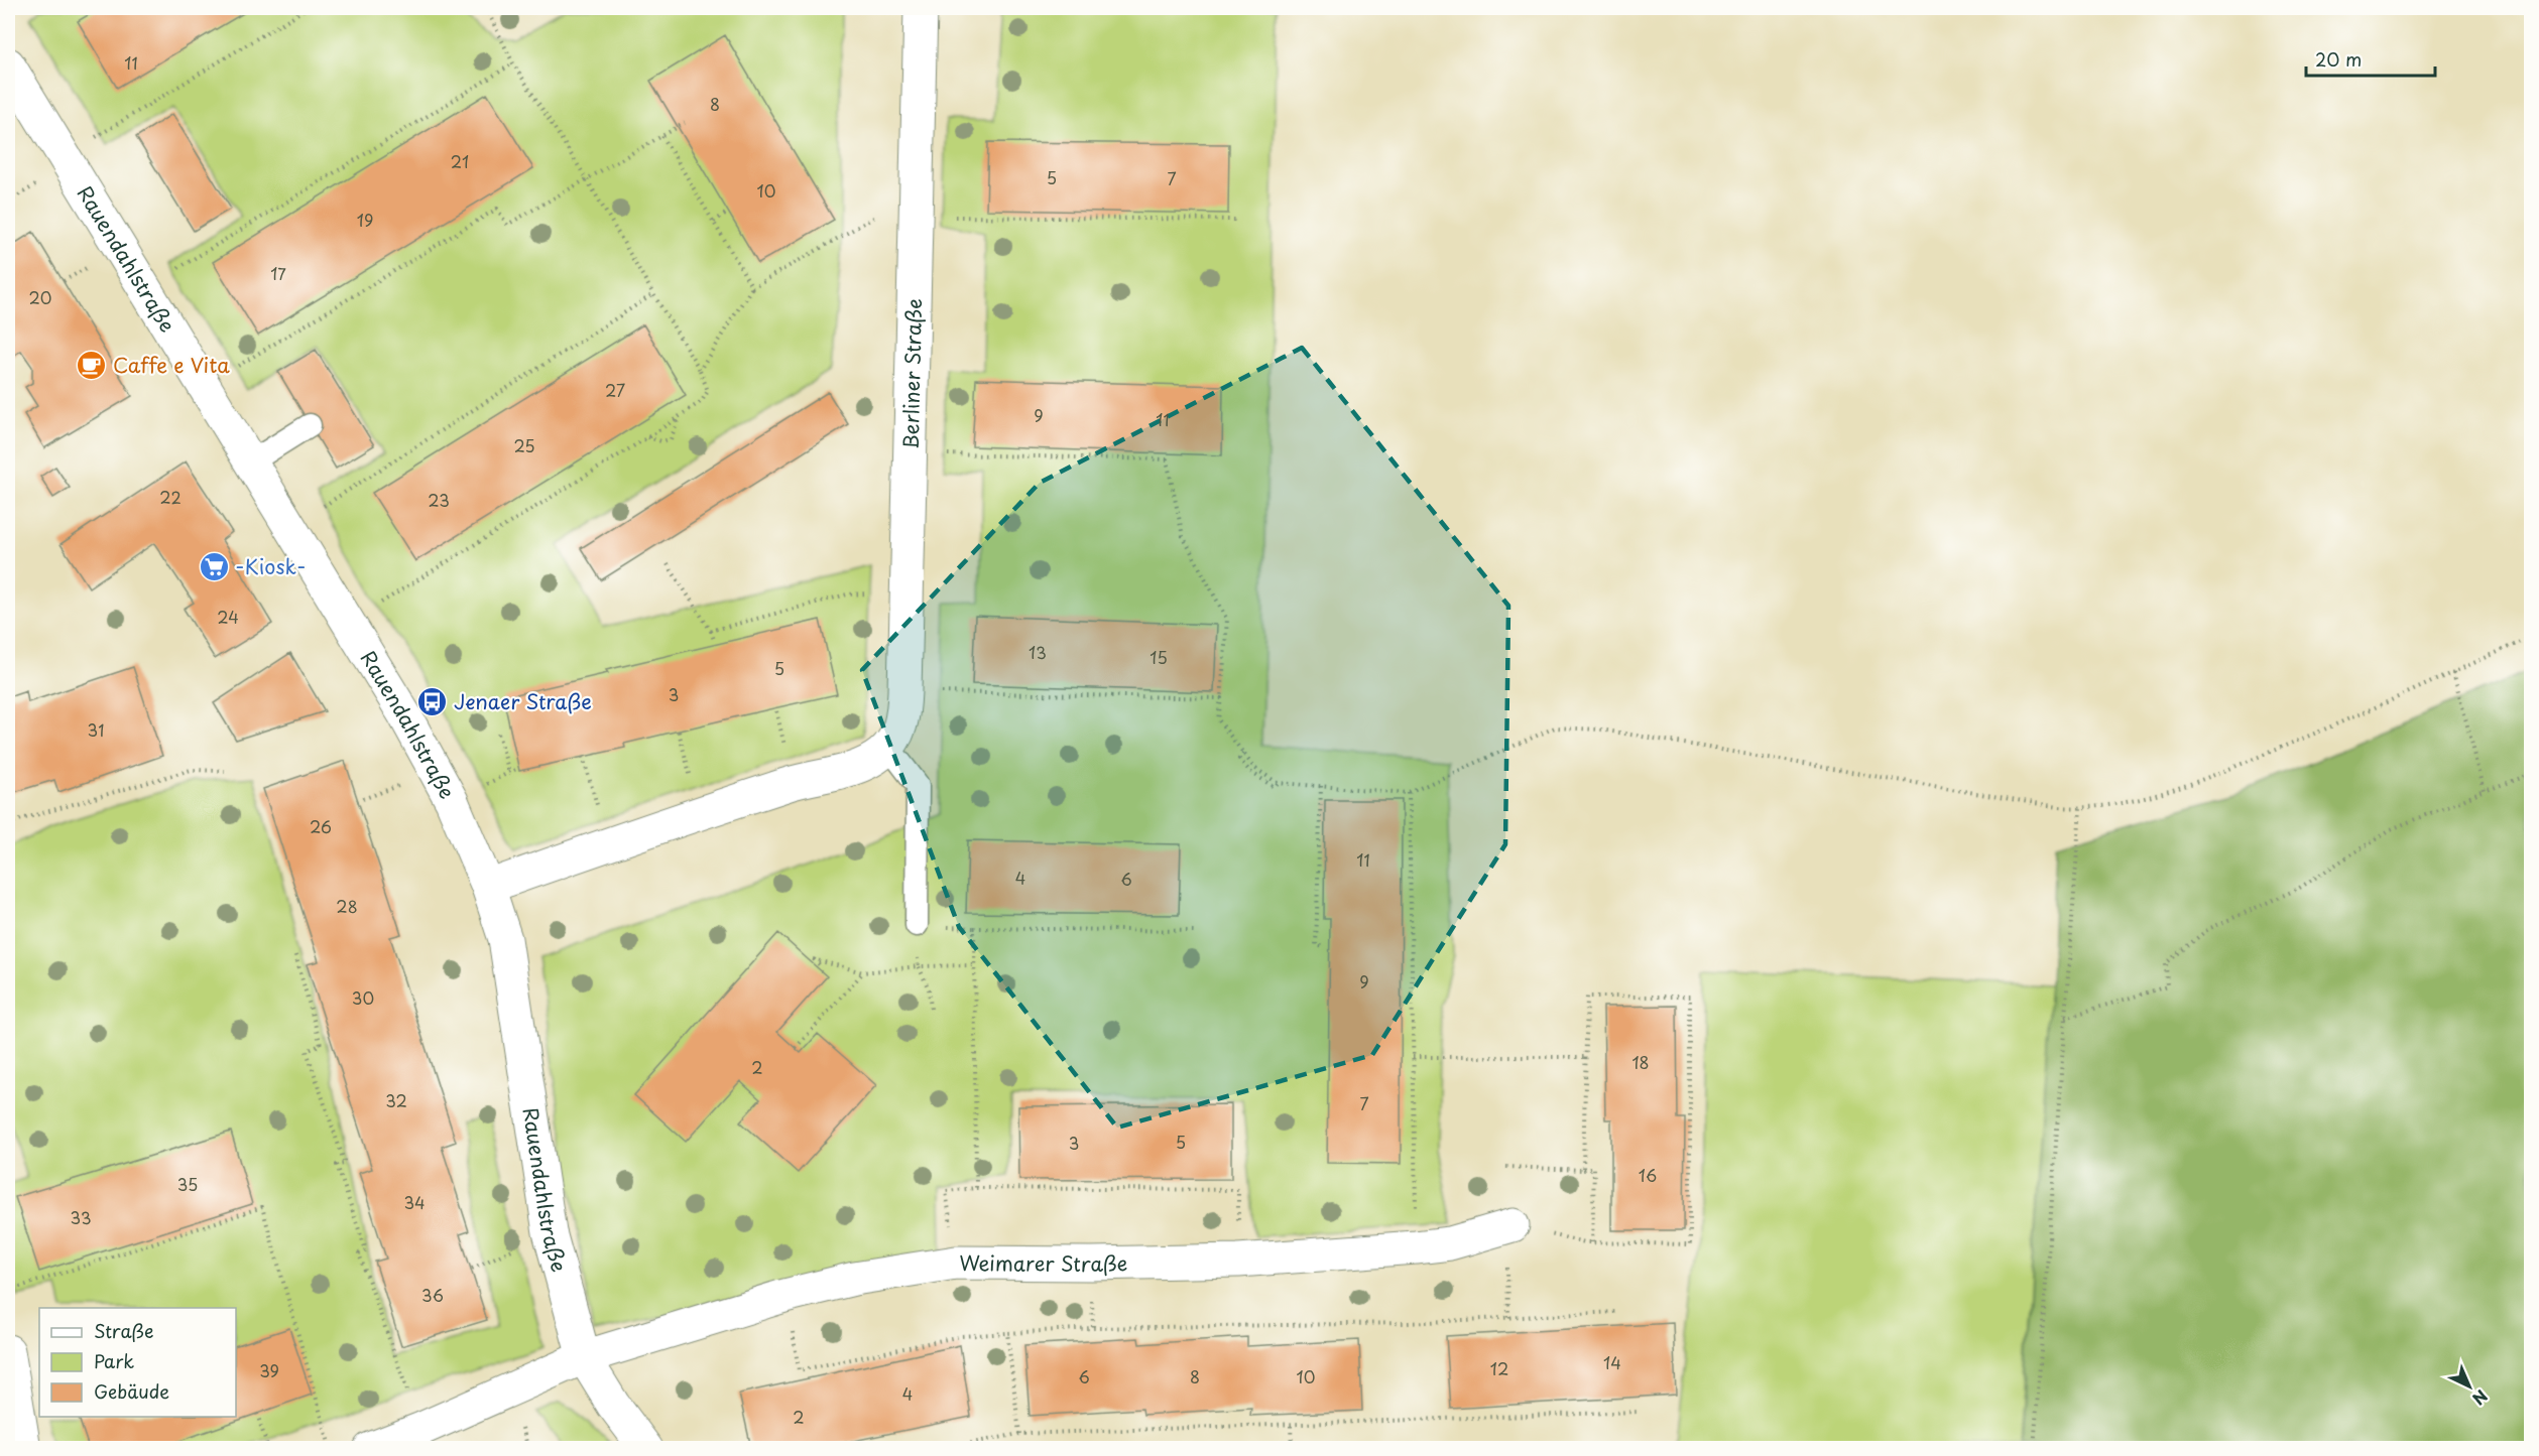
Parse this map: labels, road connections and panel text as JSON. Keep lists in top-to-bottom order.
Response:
{
  "streets": {
    "street": ["Rauendahlstraße", "Berliner Straße", "Weimarer Straße"]
  },
  "crossings": [
    ["Rauendahlstraße", "Weimarer Straße"]
  ],
  "places": {
    "cafe": ["Caffe e Vita"],
    "supermarket": ["-Kiosk-"],
    "bus stop": ["Jenaer Straße"]
  },
  "house_numbers": [
    "11",
    "8",
    "21",
    "5",
    "7",
    "10",
    "19",
    "17",
    "20",
    "27",
    "9",
    "11",
    "25",
    "22",
    "23",
    "24",
    "13",
    "15",
    "5",
    "3",
    "31",
    "26",
    "11",
    "4",
    "6",
    "28",
    "9",
    "30",
    "18",
    "2",
    "32",
    "7",
    "5",
    "3",
    "16",
    "35",
    "34",
    "33",
    "36",
    "14",
    "12",
    "39",
    "6",
    "8",
    "10",
    "4",
    "2"
  ],
  "legend": ["Straße", "Park", "Gebäude"],
  "scale_bar": "20 m",
  "north": "bottom right"
}
